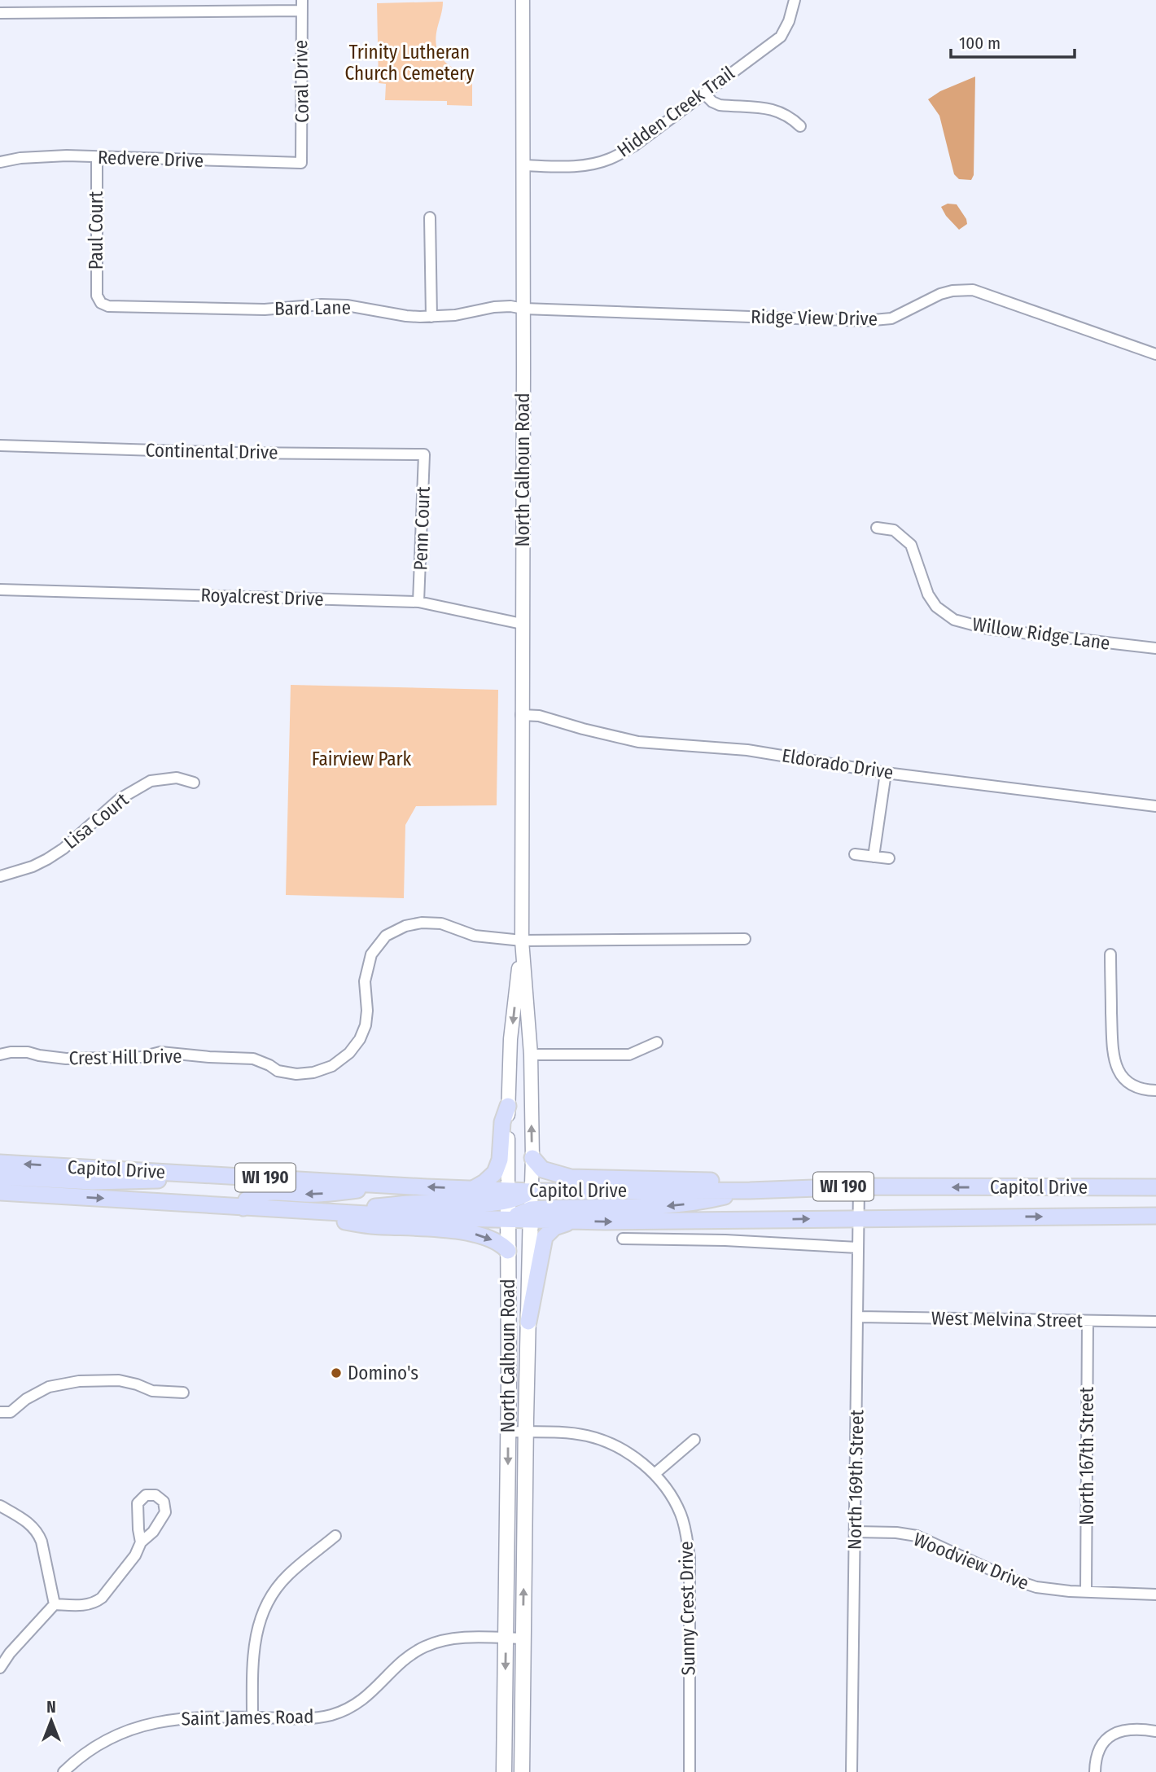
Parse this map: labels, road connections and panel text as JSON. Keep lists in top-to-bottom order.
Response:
{
  "streets": {
    "main road": ["North Calhoun Road", "Capitol Drive", "WI 190"],
    "street": [
      "Coral Drive",
      "Hidden Creek Trail",
      "Redvere Drive",
      "Paul Court",
      "Bard Lane",
      "Ridge View Drive",
      "Continental Drive",
      "Penn Court",
      "Royalcrest Drive",
      "Willow Ridge Lane",
      "Eldorado Drive",
      "Lisa Court",
      "Crest Hill Drive",
      "West Melvina Street",
      "North 167th Street",
      "North 169th Street",
      "Woodview Drive",
      "Sunny Crest Drive",
      "Saint James Road"
    ]
  },
  "crossings": [
    ["Coral Drive", "Redvere Drive"],
    ["Hidden Creek Trail", "North Calhoun Road"],
    ["Redvere Drive", "Paul Court"],
    ["Paul Court", "Bard Lane"],
    ["Bard Lane", "Ridge View Drive"],
    ["Bard Lane", "North Calhoun Road"],
    ["Ridge View Drive", "North Calhoun Road"],
    ["Continental Drive", "Penn Court"],
    ["North Calhoun Road", "Royalcrest Drive"],
    ["North Calhoun Road", "Eldorado Drive"],
    ["North Calhoun Road", "Crest Hill Drive"],
    ["North Calhoun Road", "Capitol Drive"],
    ["North Calhoun Road", "Sunny Crest Drive"],
    ["North Calhoun Road", "Saint James Road"],
    ["Penn Court", "Royalcrest Drive"],
    ["Capitol Drive", "North 169th Street"],
    ["West Melvina Street", "North 167th Street"],
    ["West Melvina Street", "North 169th Street"],
    ["North 167th Street", "Woodview Drive"],
    ["North 169th Street", "Woodview Drive"]
  ],
  "parks": ["Trinity Lutheran Church Cemetery", "Fairview Park"],
  "places": ["Domino's"],
  "scale_bar": "100 m",
  "north": "top"
}
